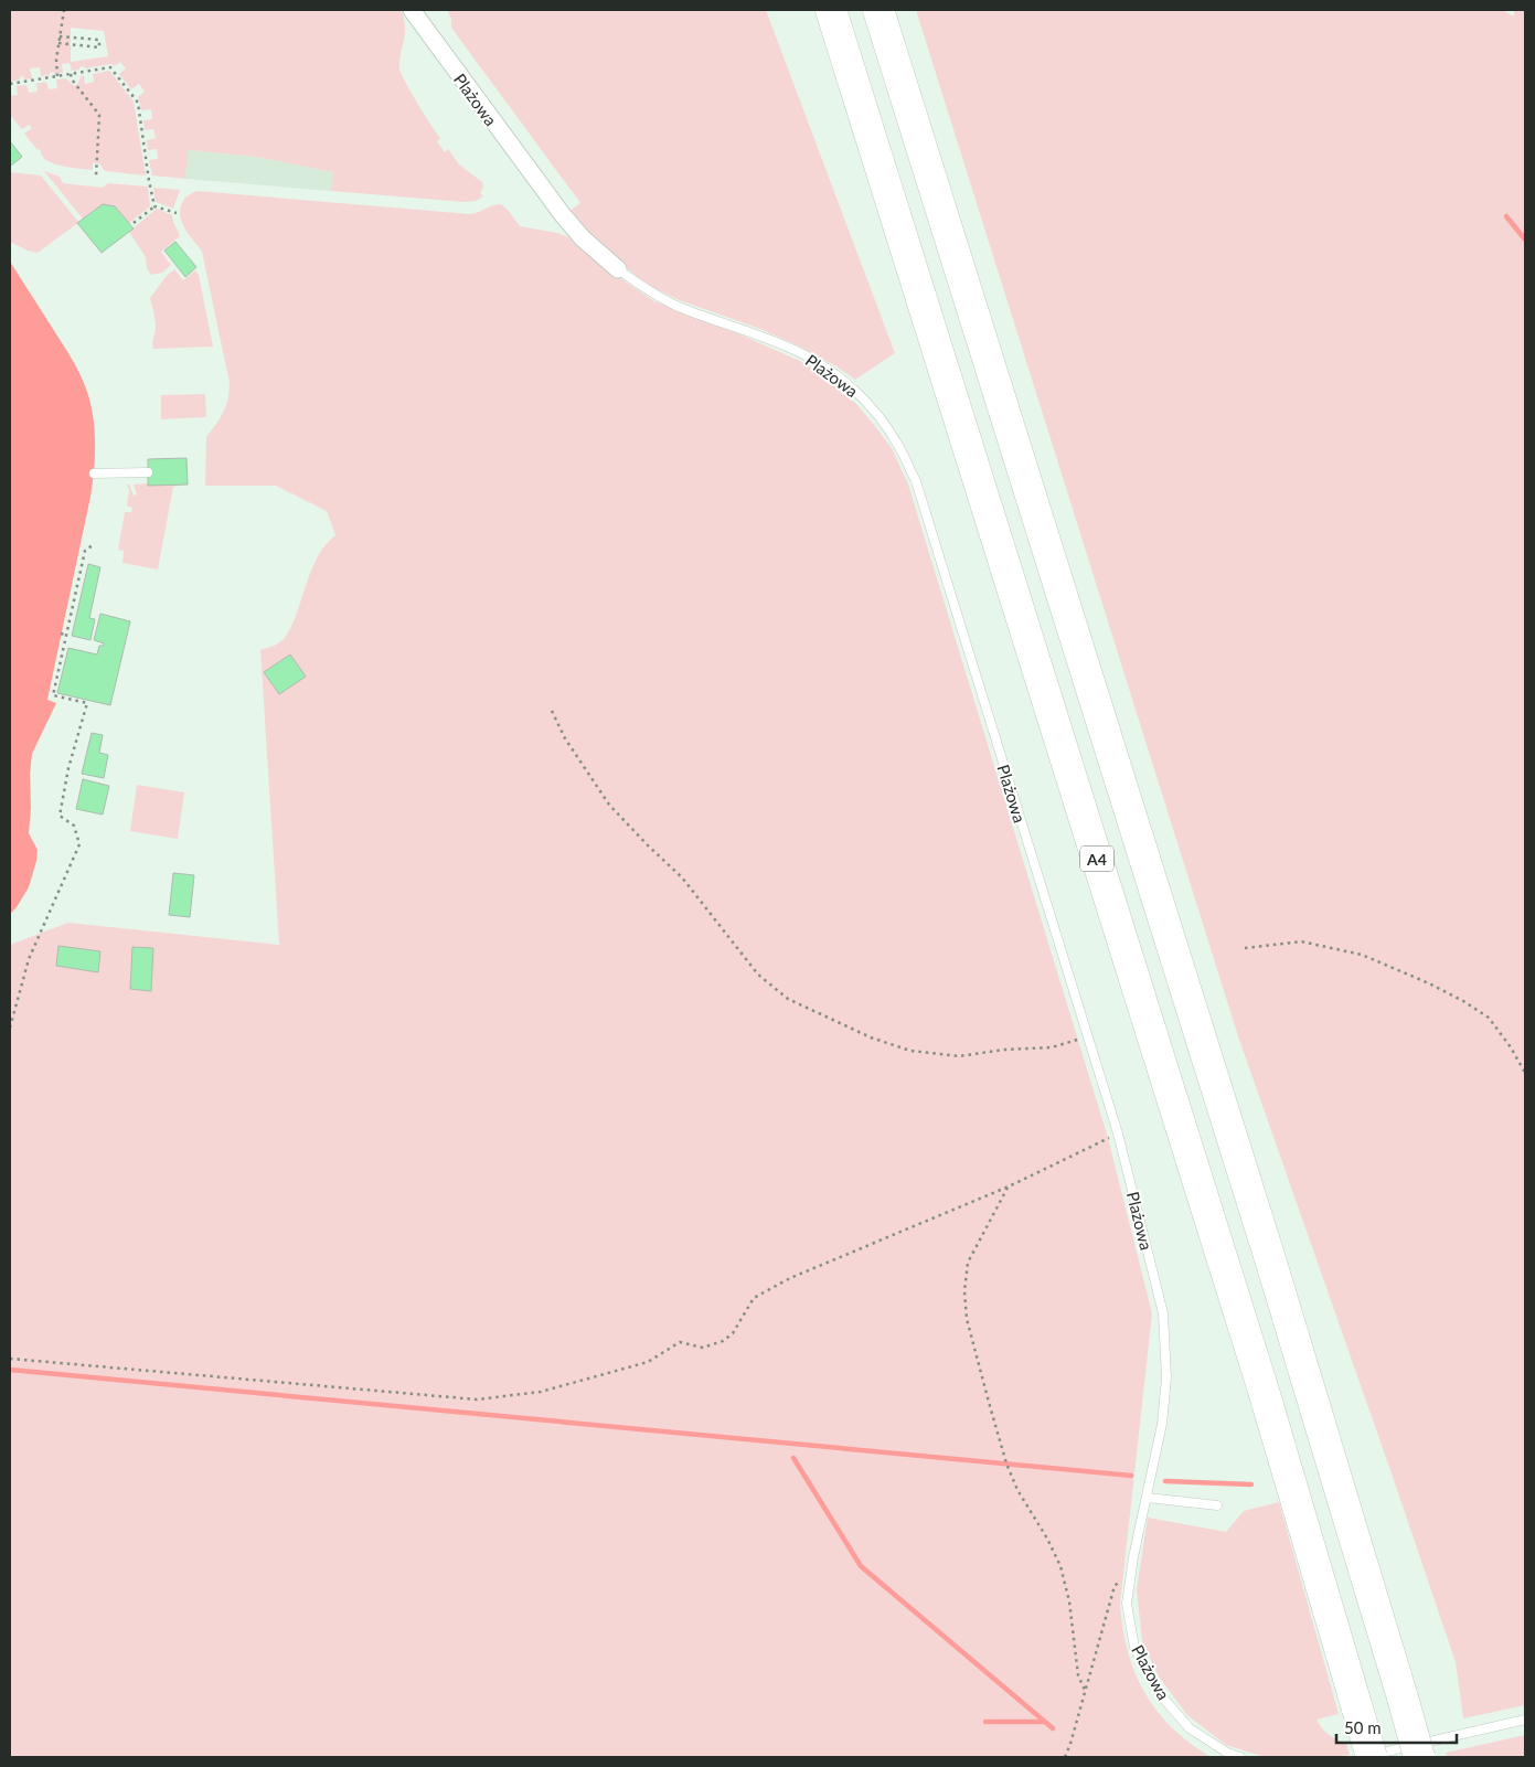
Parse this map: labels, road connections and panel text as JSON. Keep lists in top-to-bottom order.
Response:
{
  "streets": {
    "highway": ["A4"],
    "street": ["Plażowa"]
  },
  "scale_bar": "50 m"
}
